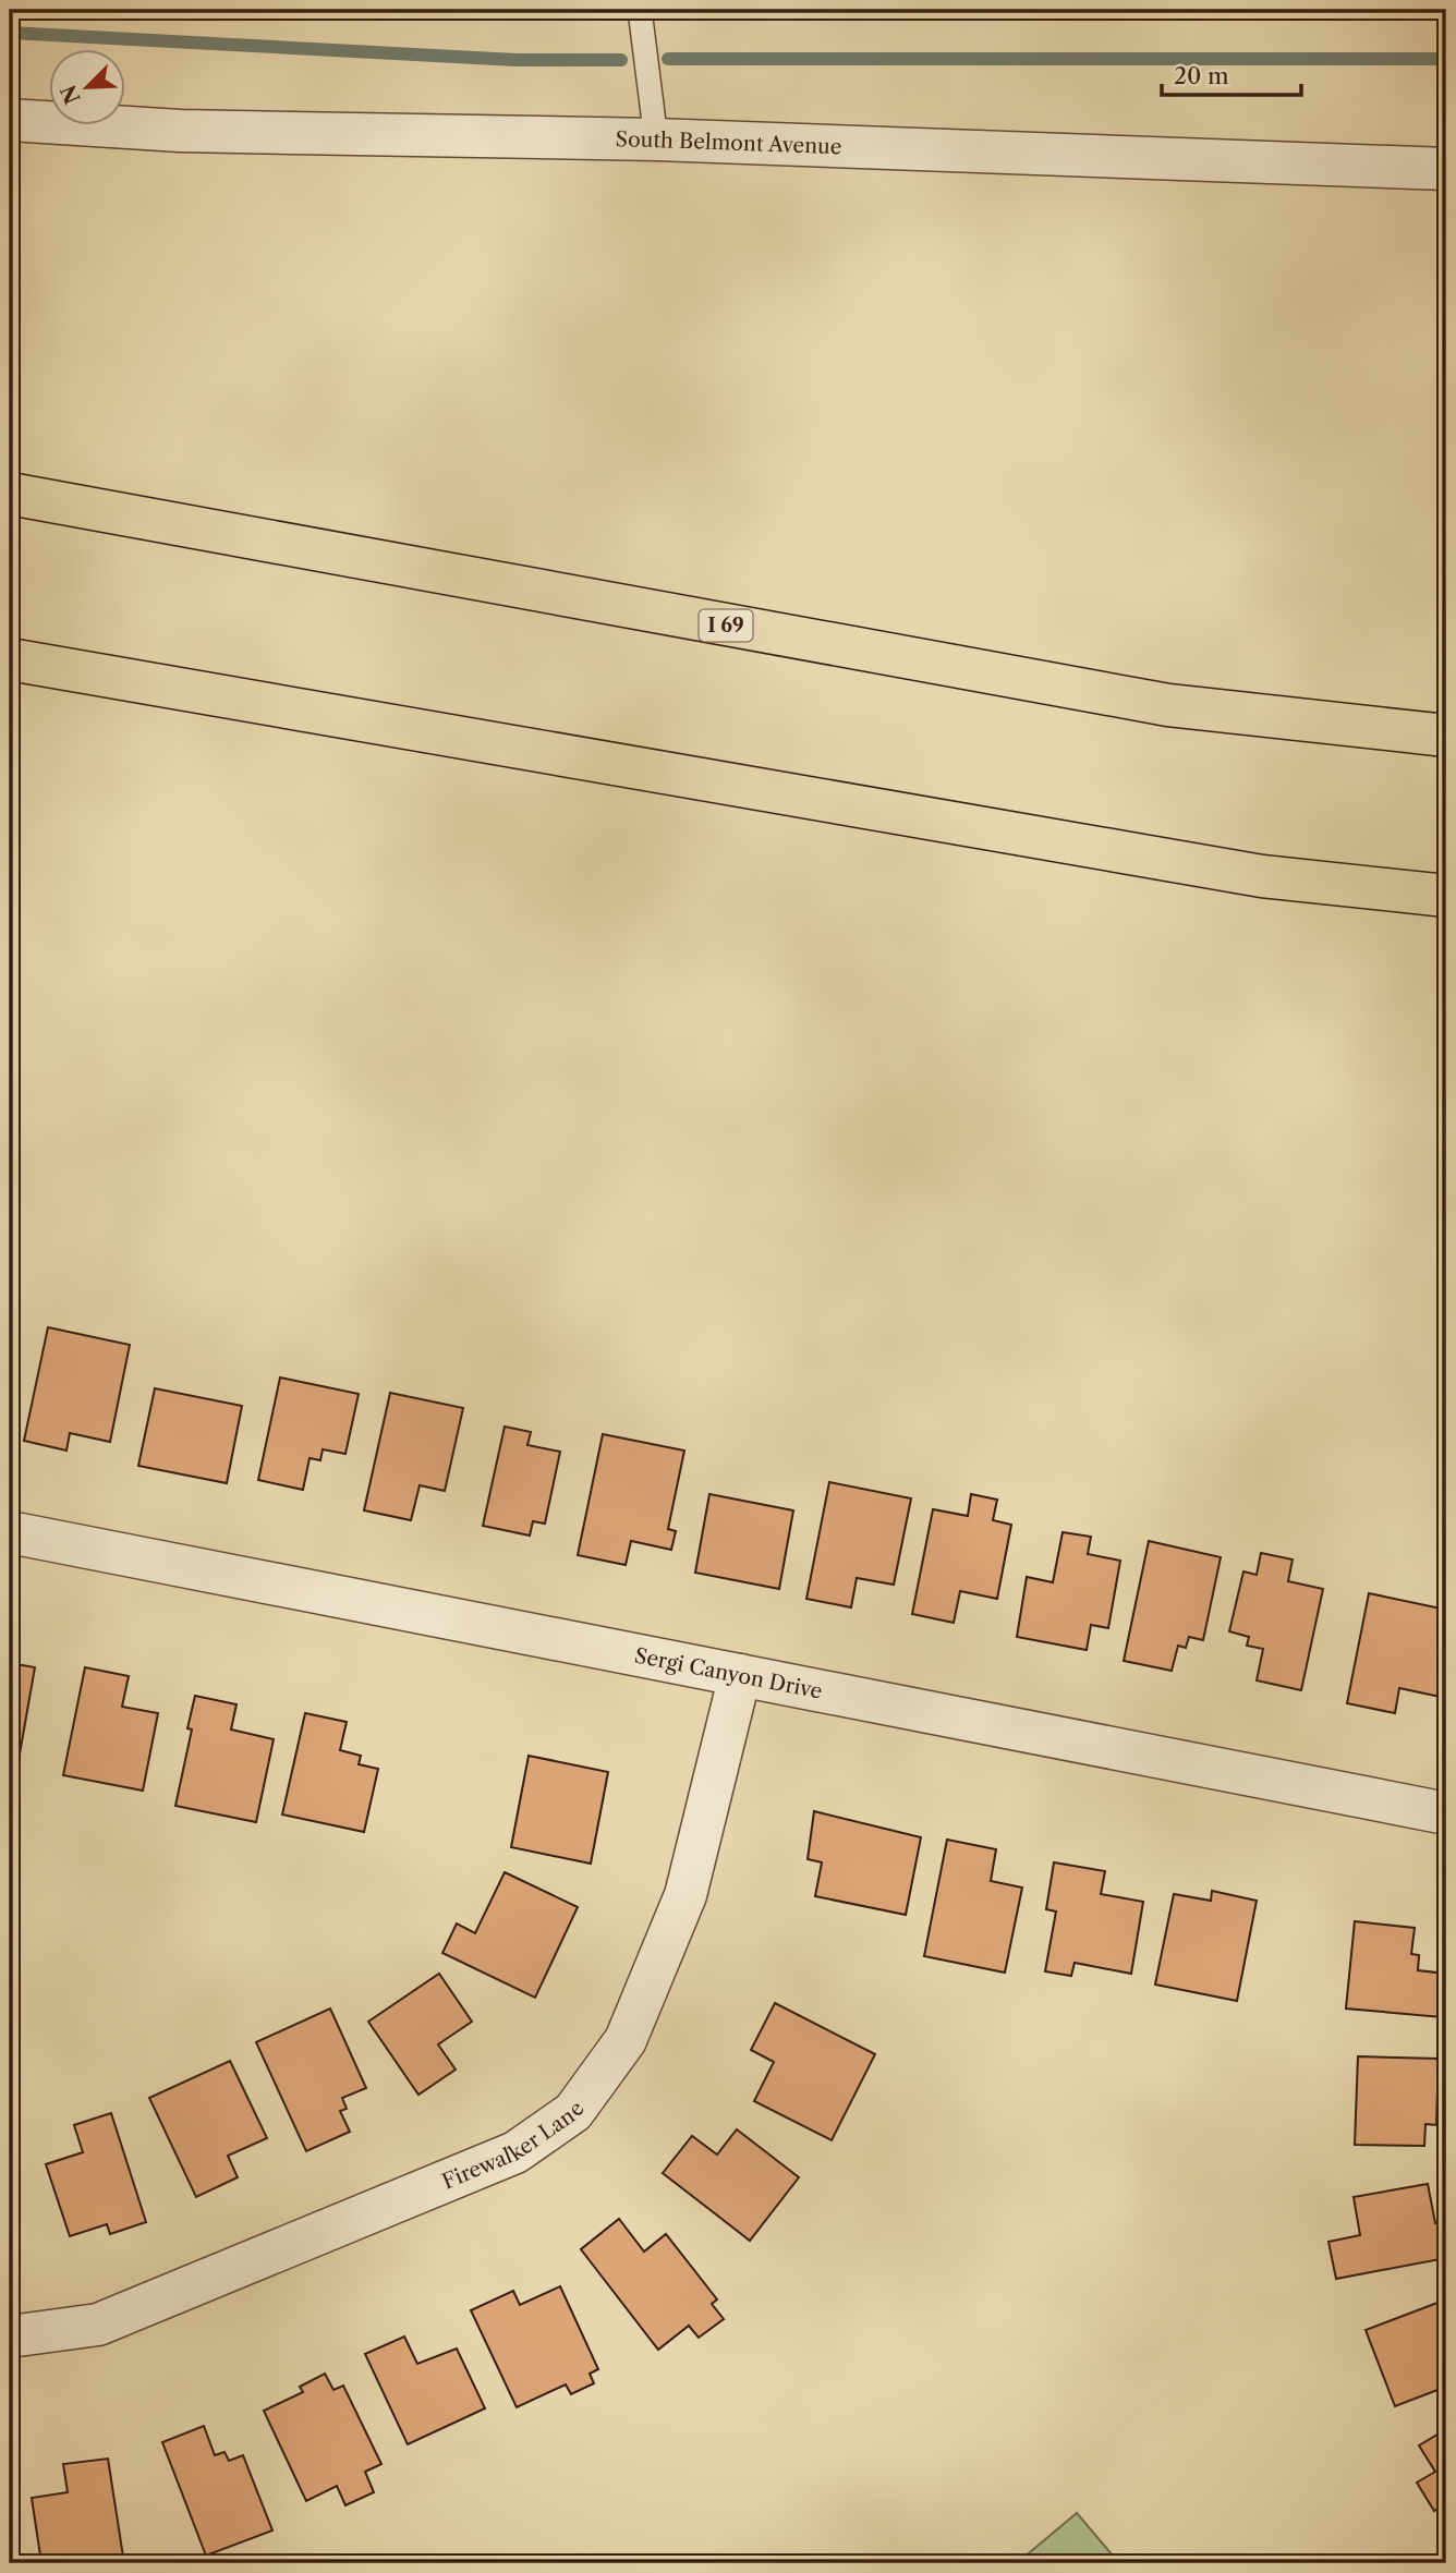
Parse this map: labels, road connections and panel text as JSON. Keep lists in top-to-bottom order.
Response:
{
  "streets": {
    "highway": ["I 69"],
    "street": ["South Belmont Avenue", "Sergi Canyon Drive", "Firewalker Lane"]
  },
  "crossings": [
    ["Sergi Canyon Drive", "Firewalker Lane"]
  ],
  "scale_bar": "20 m",
  "north": "bottom left"
}
